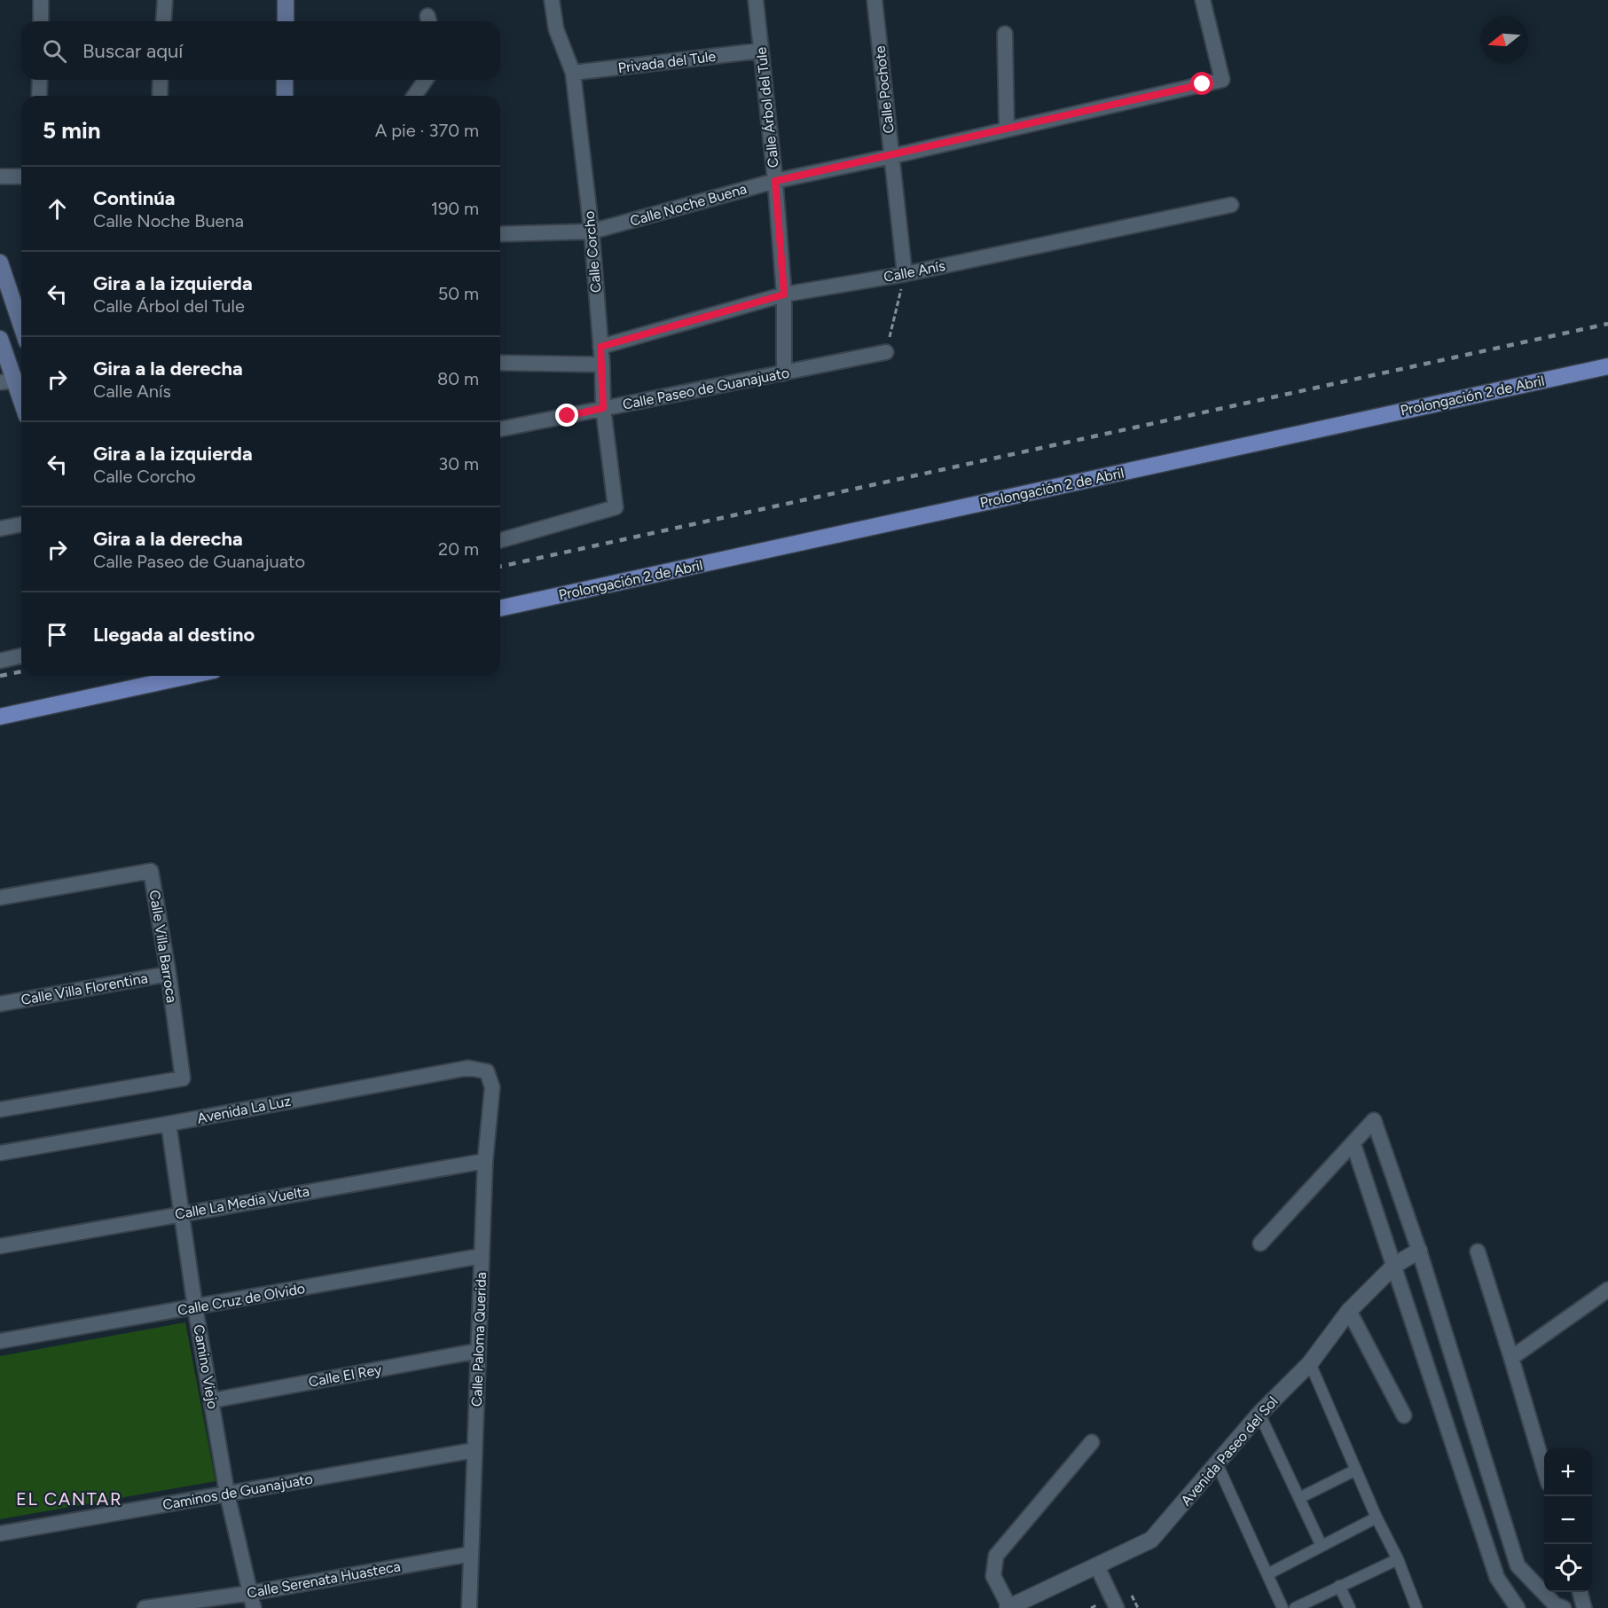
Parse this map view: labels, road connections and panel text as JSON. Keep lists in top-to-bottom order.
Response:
{
  "streets": {
    "main road": ["Prolongación 2 de Abril"],
    "street": [
      "Privada del Tule",
      "Calle Pochote",
      "Calle Árbol del Tule",
      "Calle Noche Buena",
      "Calle Corcho",
      "Calle Anís",
      "Calle Paseo de Guanajuato",
      "Calle Villa Barroca",
      "Calle Villa Florentina",
      "Avenida La Luz",
      "Calle La Media Vuelta",
      "Calle Cruz de Olvido",
      "Calle Paloma Querida",
      "Camino Viejo",
      "Calle El Rey",
      "Avenida Paseo del Sol",
      "Caminos de Guanajuato",
      "Calle Serenata Huasteca"
    ]
  },
  "crossings": [
    ["Privada del Tule", "Calle Árbol del Tule"],
    ["Privada del Tule", "Calle Corcho"],
    ["Calle Pochote", "Calle Noche Buena"],
    ["Calle Pochote", "Calle Anís"],
    ["Calle Árbol del Tule", "Calle Noche Buena"],
    ["Calle Árbol del Tule", "Calle Anís"],
    ["Calle Árbol del Tule", "Calle Paseo de Guanajuato"],
    ["Calle Noche Buena", "Calle Corcho"],
    ["Calle Corcho", "Calle Anís"],
    ["Calle Corcho", "Calle Paseo de Guanajuato"],
    ["Calle Villa Barroca", "Calle Villa Florentina"],
    ["Avenida La Luz", "Calle Paloma Querida"],
    ["Avenida La Luz", "Camino Viejo"],
    ["Calle La Media Vuelta", "Calle Paloma Querida"],
    ["Calle La Media Vuelta", "Camino Viejo"],
    ["Calle Cruz de Olvido", "Calle Paloma Querida"],
    ["Calle Cruz de Olvido", "Camino Viejo"],
    ["Calle Paloma Querida", "Calle El Rey"],
    ["Calle Paloma Querida", "Caminos de Guanajuato"],
    ["Calle Paloma Querida", "Calle Serenata Huasteca"],
    ["Camino Viejo", "Calle El Rey"],
    ["Camino Viejo", "Caminos de Guanajuato"],
    ["Camino Viejo", "Calle Serenata Huasteca"]
  ],
  "districts": ["EL CANTAR"],
  "north": "left",
  "page": {
    "search": "Buscar aquí",
    "heading": ["5 min", "A pie · 370 m"],
    "list": [
      ["Continúa", "Calle Noche Buena", "190 m"],
      ["Gira a la izquierda", "Calle Árbol del Tule", "50 m"],
      ["Gira a la derecha", "Calle Anís", "80 m"],
      ["Gira a la izquierda", "Calle Corcho", "30 m"],
      ["Gira a la derecha", "Calle Paseo de Guanajuato", "20 m"],
      "Llegada al destino"
    ],
    "map_buttons": ["+", "−"]
  }
}
